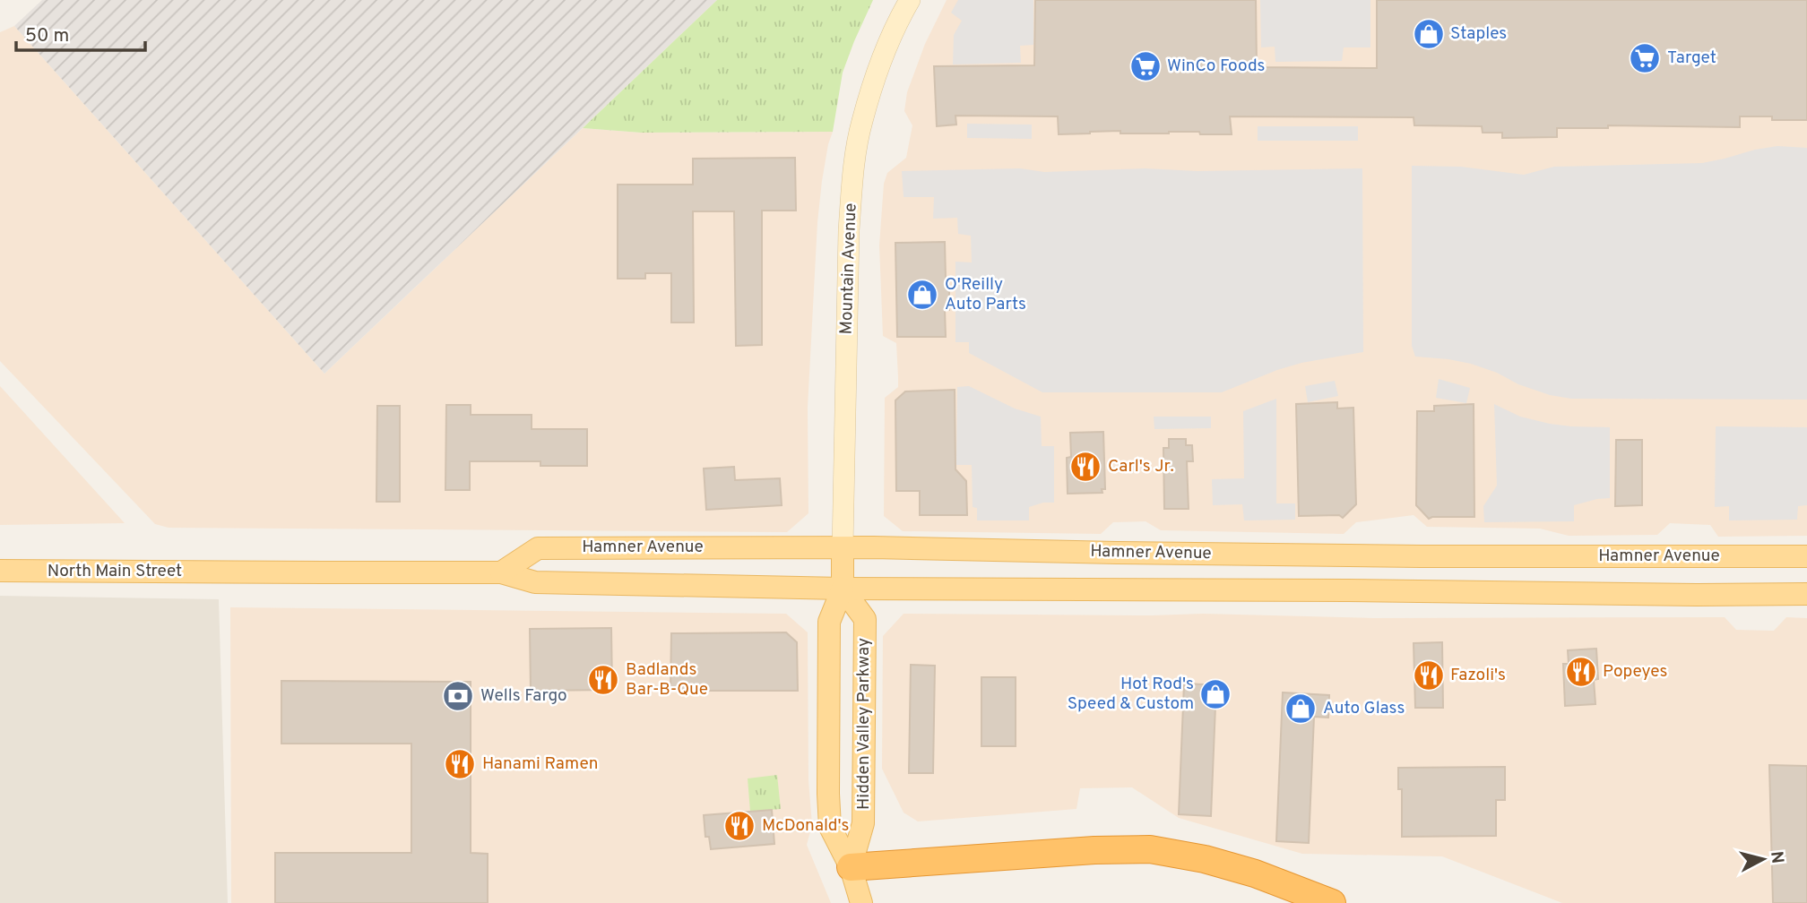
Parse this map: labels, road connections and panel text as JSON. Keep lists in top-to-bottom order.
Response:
{
  "streets": {
    "main road": [
      "Mountain Avenue",
      "Hamner Avenue",
      "North Main Street",
      "Hidden Valley Parkway"
    ]
  },
  "crossings": [
    ["Mountain Avenue", "Hamner Avenue"],
    ["Hamner Avenue", "North Main Street"],
    ["Hamner Avenue", "Hidden Valley Parkway"]
  ],
  "places": {
    "shop": [
      "Staples",
      "O'Reilly Auto Parts",
      "Hot Rod's Speed & Custom",
      "Auto Glass"
    ],
    "supermarket": ["Target", "WinCo Foods"],
    "restaurant": [
      "Carl's Jr.",
      "Popeyes",
      "Fazoli's",
      "Badlands Bar-B-Que",
      "Hanami Ramen",
      "McDonald's"
    ],
    "bank": ["Wells Fargo"]
  },
  "scale_bar": "50 m",
  "north": "right"
}
